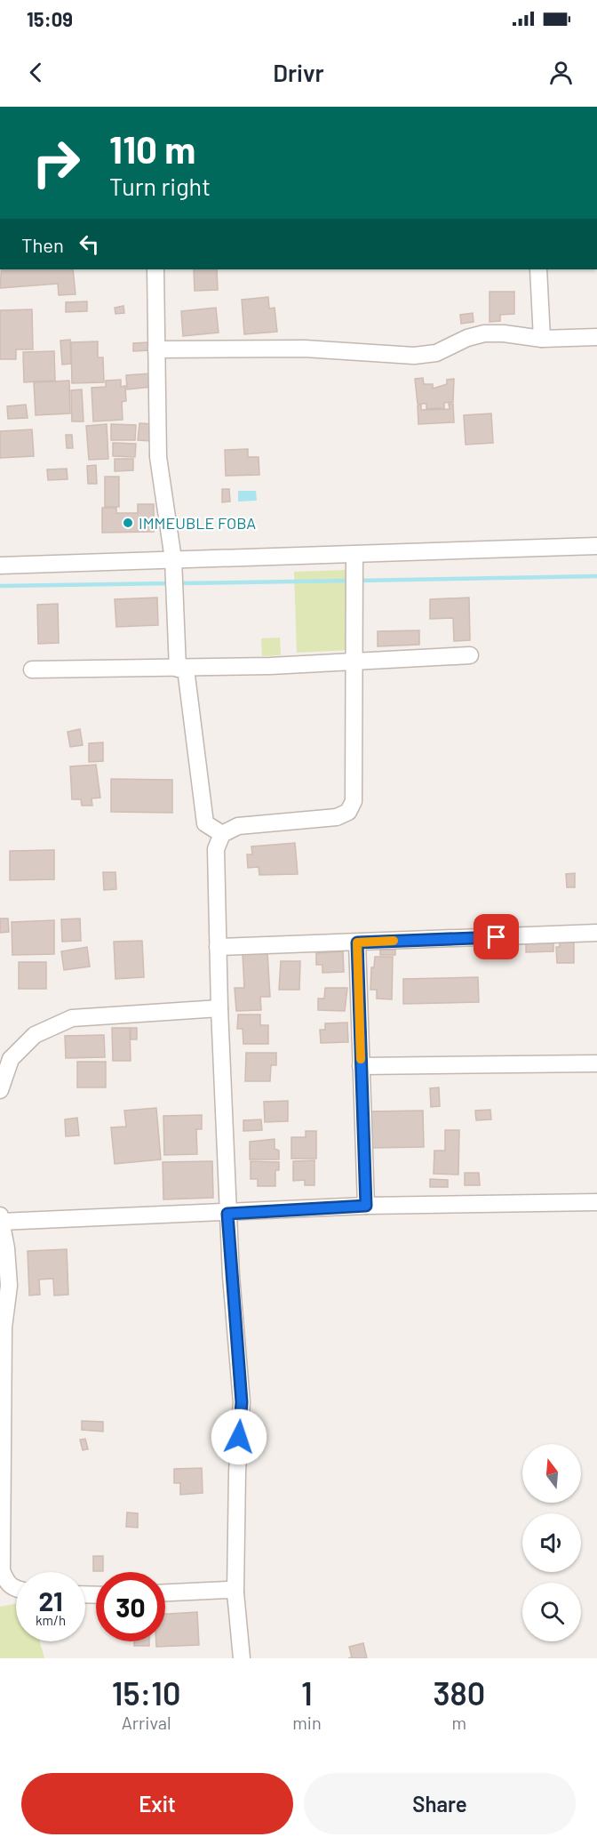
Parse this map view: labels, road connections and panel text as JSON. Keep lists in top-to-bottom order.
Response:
{
  "places": ["IMMEUBLE FOBA"],
  "north": "top",
  "page": {
    "status": "15:09",
    "header": "Drivr",
    "turn": ["110 m", "Turn right"],
    "then": "Then",
    "speed": "21 km/h",
    "limit": "30",
    "eta": [
      "15:10",
      "Arrival",
      "1",
      "min",
      "380",
      "m"
    ],
    "buttons": ["Exit", "Share"]
  }
}
